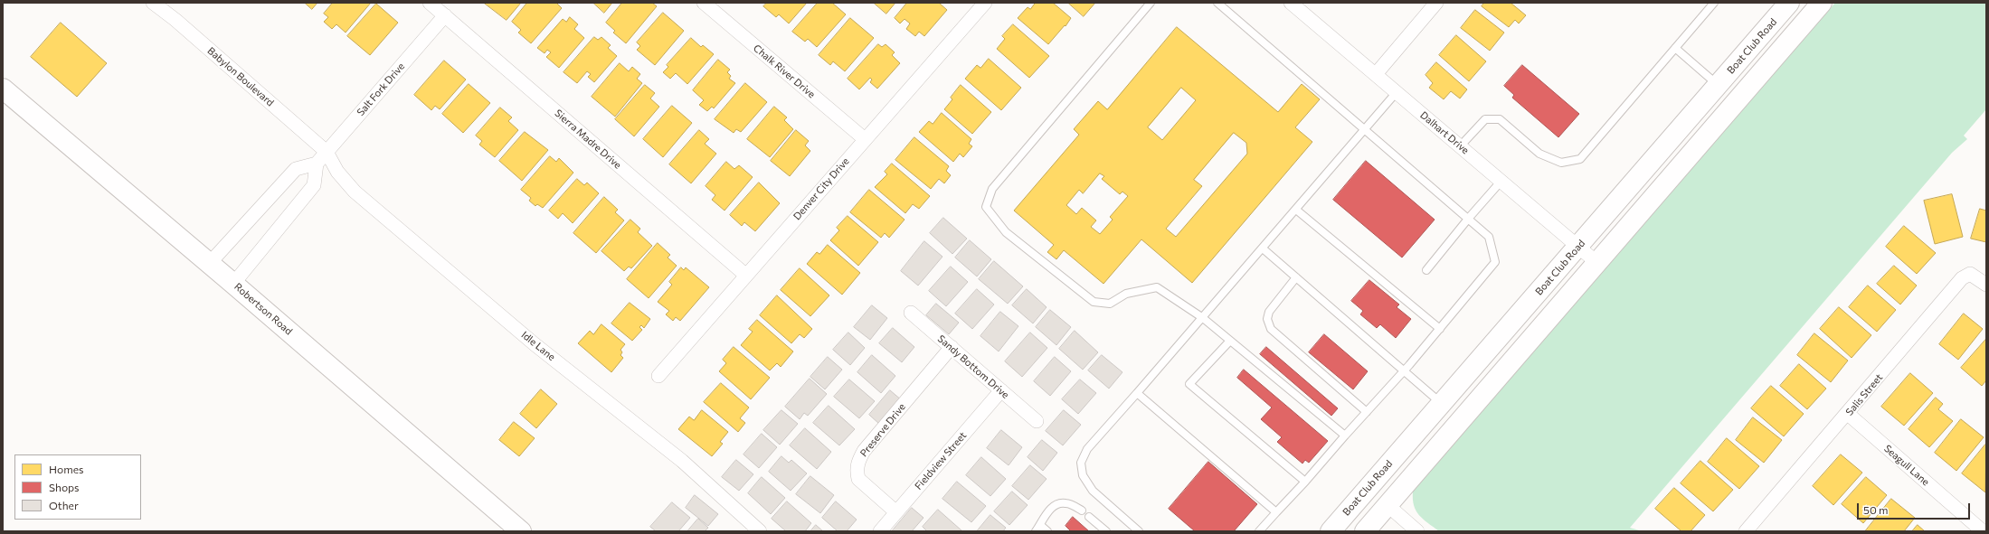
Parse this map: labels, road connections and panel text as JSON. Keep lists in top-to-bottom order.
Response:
{
  "streets": {
    "main road": ["Boat Club Road", "Robertson Road"],
    "street": [
      "Chalk River Drive",
      "Babylon Boulevard",
      "Salt Fork Drive",
      "Dalhart Drive",
      "Sierra Madre Drive",
      "Denver City Drive",
      "Idle Lane",
      "Sandy Bottom Drive",
      "Salis Street",
      "Preserve Drive",
      "Fieldview Street",
      "Seagull Lane"
    ]
  },
  "crossings": [
    ["Boat Club Road", "Dalhart Drive"],
    ["Chalk River Drive", "Denver City Drive"],
    ["Babylon Boulevard", "Salt Fork Drive"],
    ["Babylon Boulevard", "Idle Lane"],
    ["Salt Fork Drive", "Sierra Madre Drive"],
    ["Salt Fork Drive", "Idle Lane"],
    ["Sierra Madre Drive", "Denver City Drive"],
    ["Sandy Bottom Drive", "Preserve Drive"],
    ["Sandy Bottom Drive", "Fieldview Street"],
    ["Salis Street", "Seagull Lane"],
    ["Preserve Drive", "Fieldview Street"]
  ],
  "legend": ["Homes", "Shops", "Other"],
  "scale_bar": "50 m"
}
